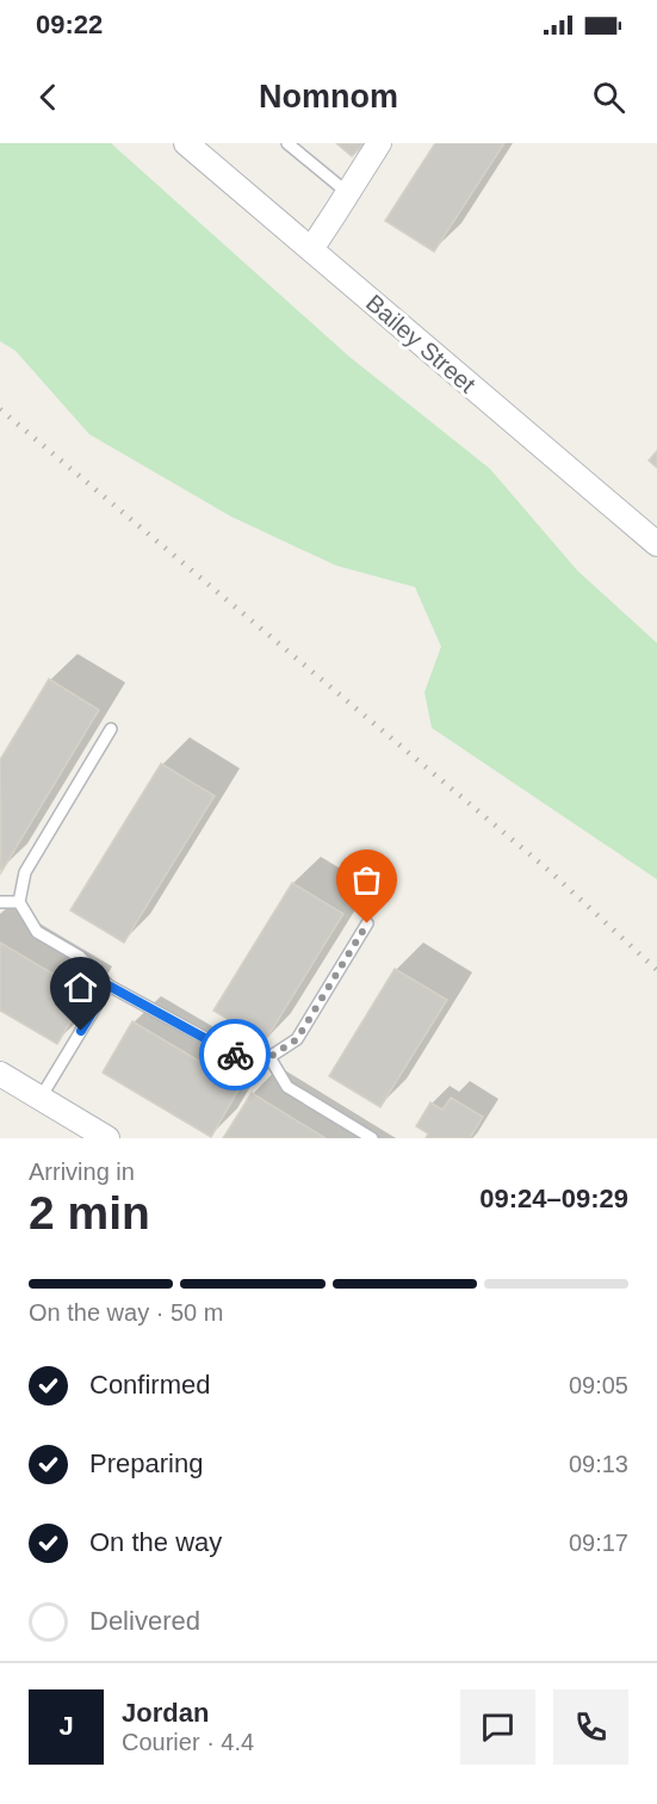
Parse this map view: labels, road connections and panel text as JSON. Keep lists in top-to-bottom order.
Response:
{
  "streets": {
    "street": ["Bailey Street"]
  },
  "page": {
    "status": "09:22",
    "header": "Nomnom",
    "heading": ["2 min", "Arriving in", "09:24–09:29"],
    "panel": ["Jordan", "Courier · 4.4"],
    "bar": "On the way · 50 m",
    "list": [
      ["Confirmed", "09:05"],
      ["Preparing", "09:13"],
      ["On the way", "09:17"],
      "Delivered"
    ],
    "round": "J"
  }
}
